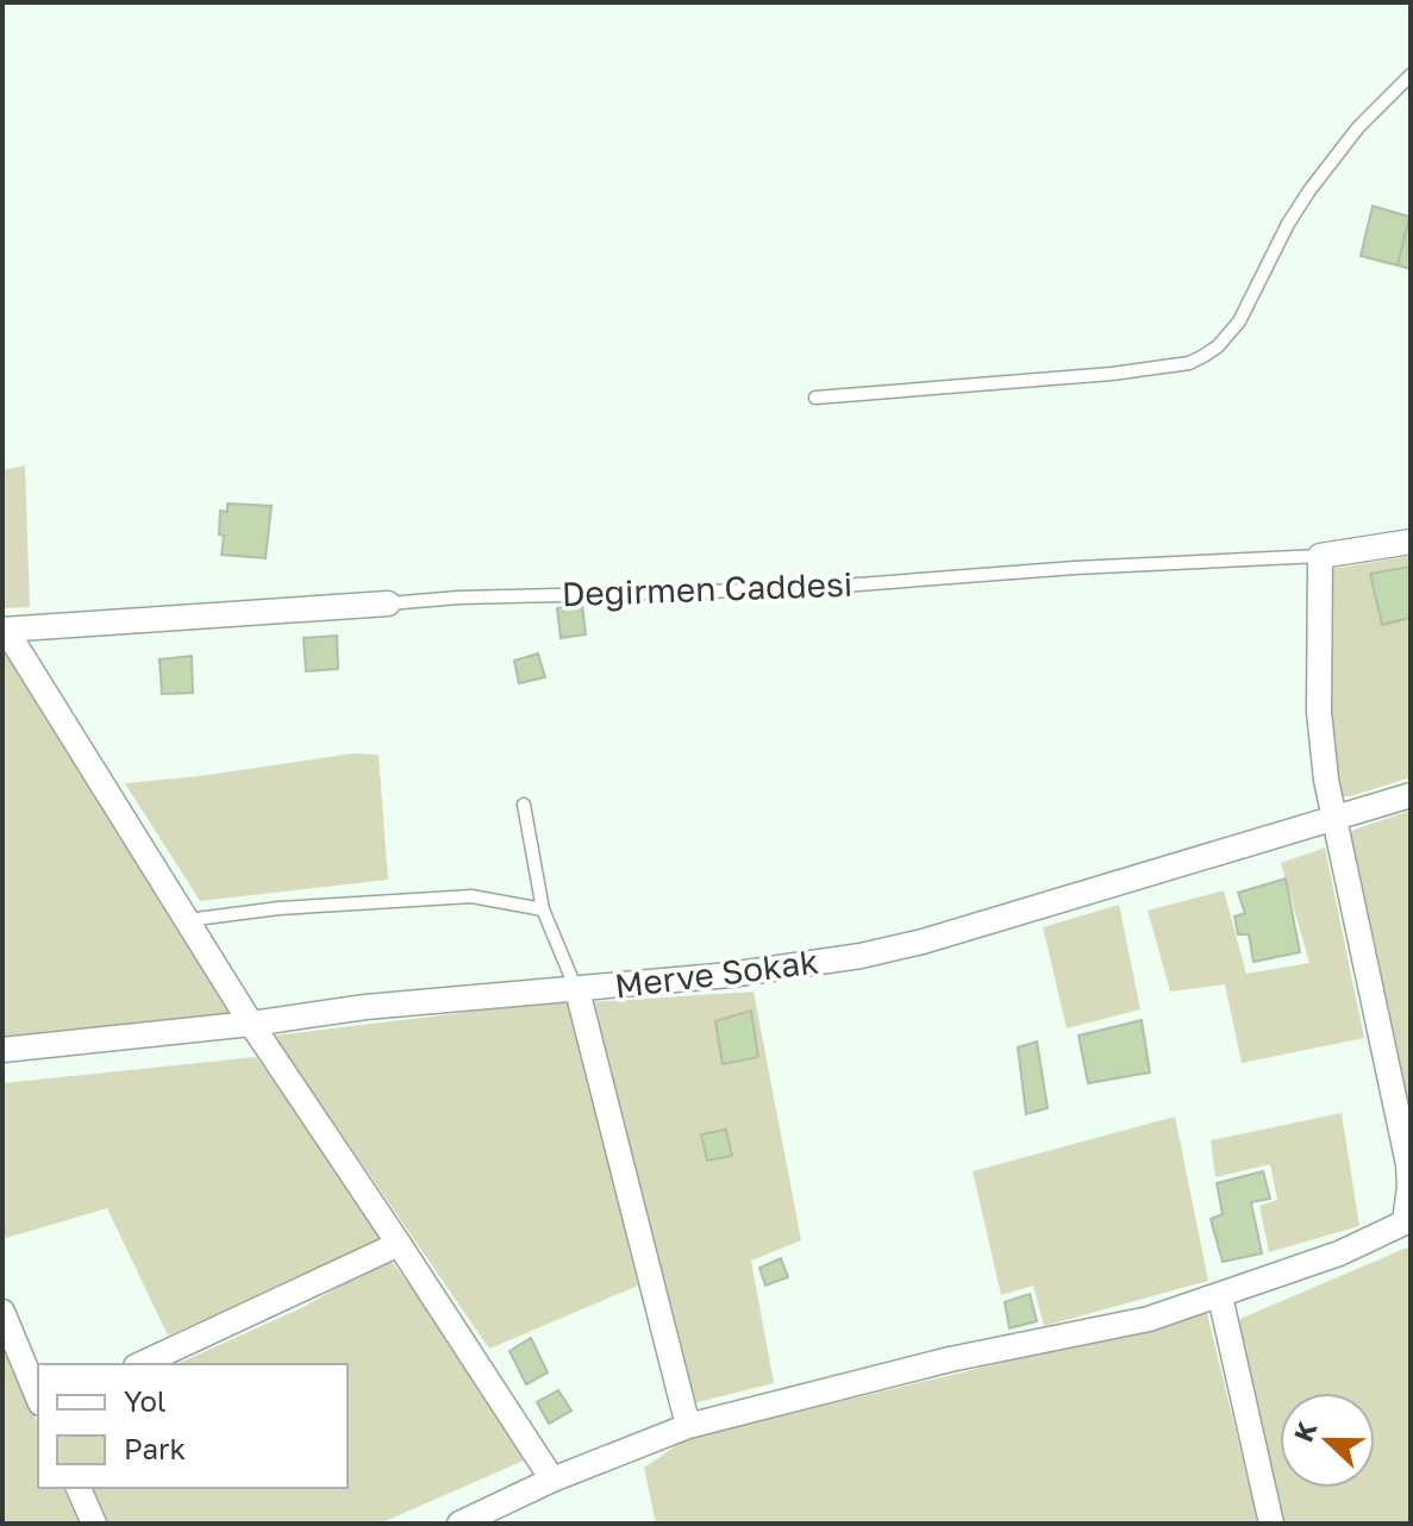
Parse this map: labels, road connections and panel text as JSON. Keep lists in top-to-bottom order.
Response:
{
  "streets": {
    "street": ["Değirmen Caddesi", "Merve Sokak"]
  },
  "legend": ["Yol", "Park"],
  "north": "left"
}
